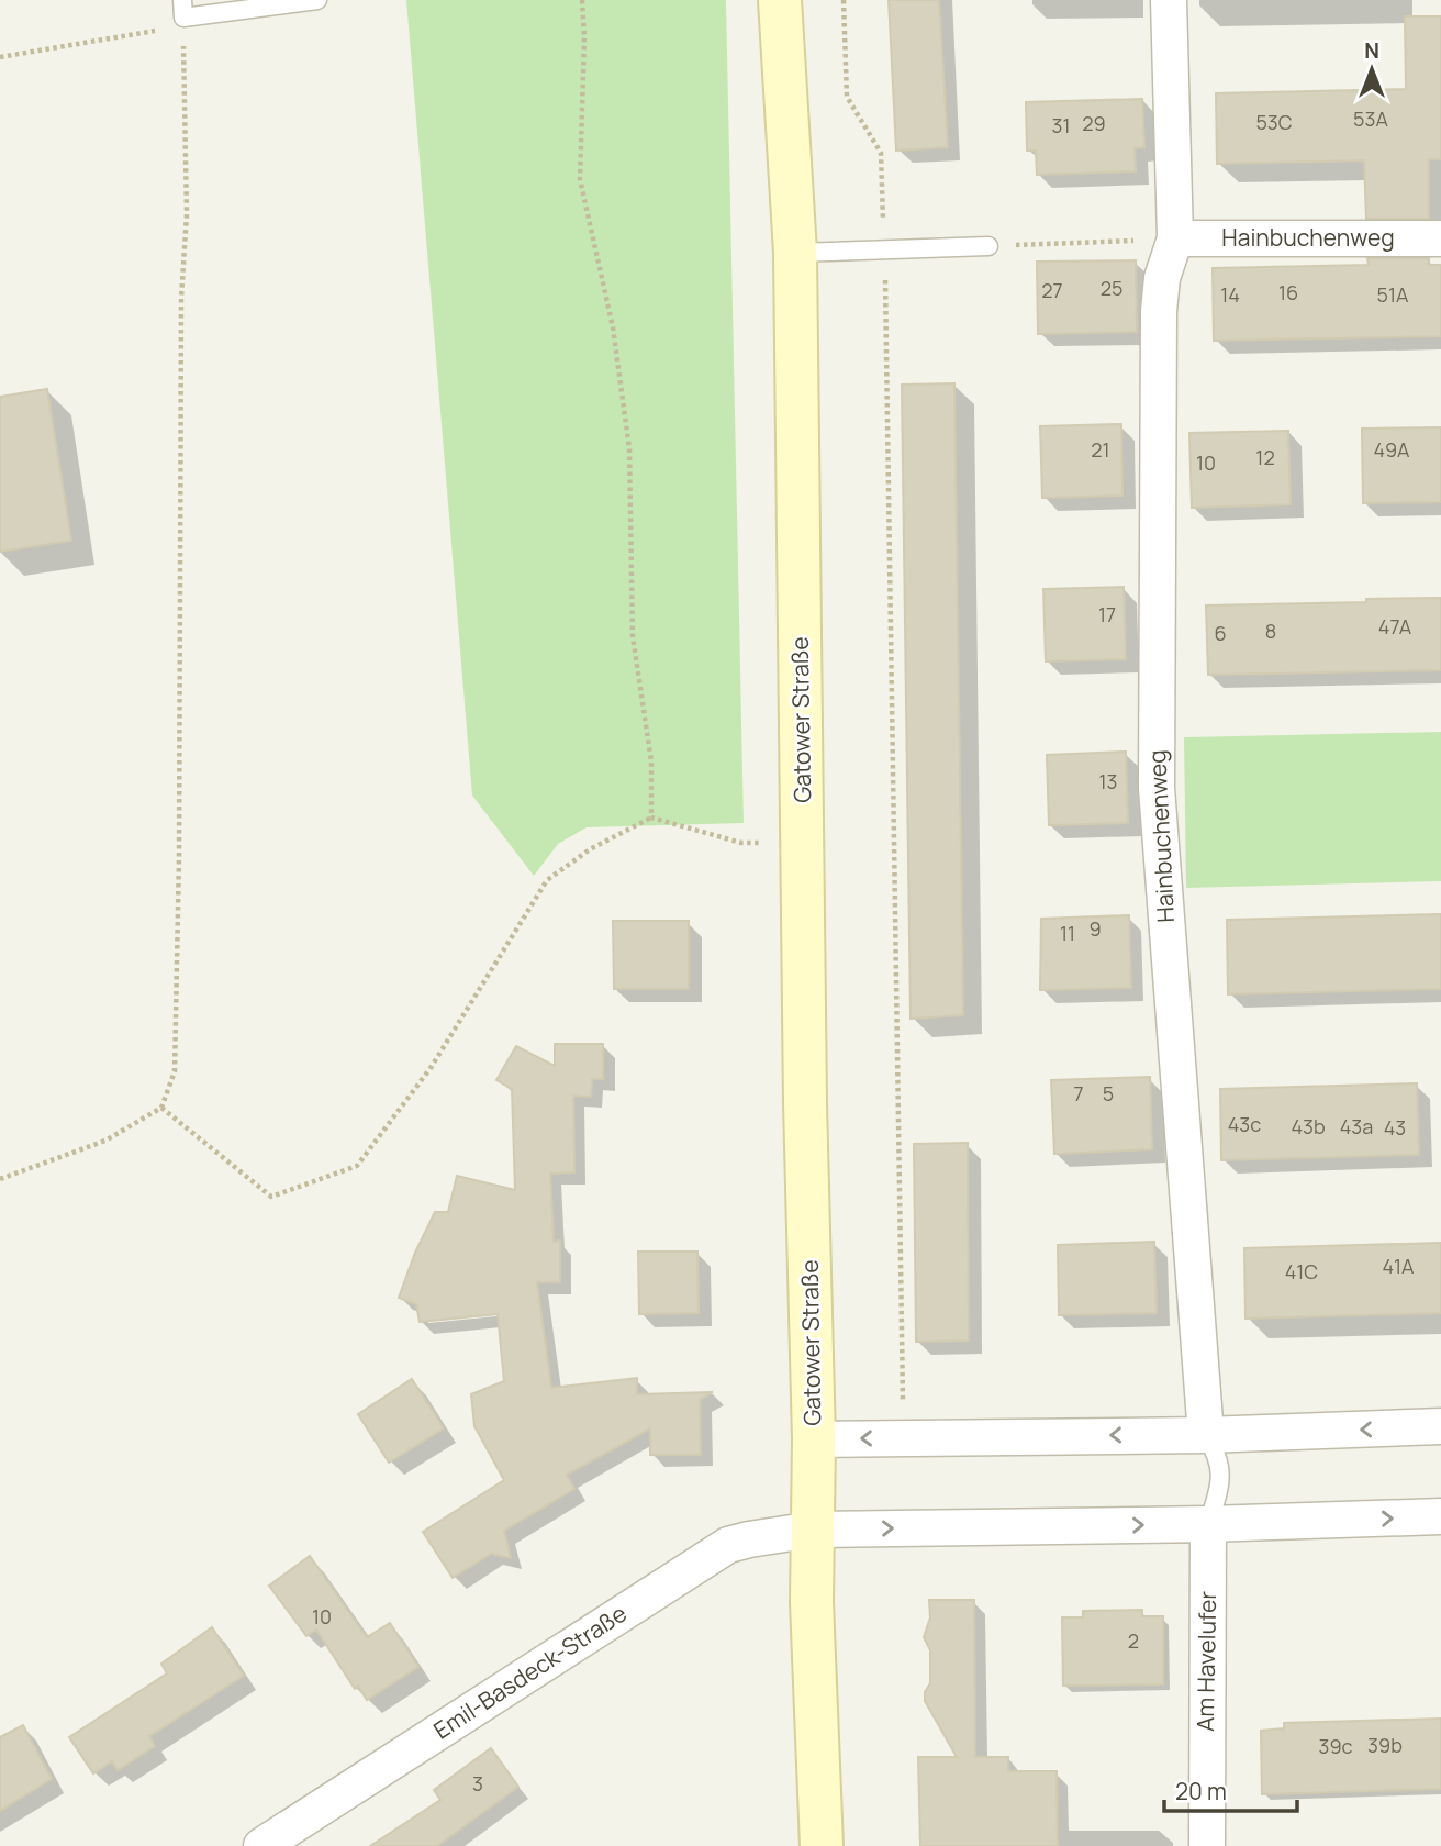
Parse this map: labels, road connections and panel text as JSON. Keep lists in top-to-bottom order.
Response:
{
  "streets": {
    "main road": ["Gatower Straße"],
    "street": ["Hainbuchenweg", "Am Havelufer", "Emil-Basdeck-Straße"]
  },
  "crossings": [
    ["Hainbuchenweg", "Gatower Straße"],
    ["Gatower Straße", "Emil-Basdeck-Straße"]
  ],
  "house_numbers": [
    "53A",
    "53C",
    "29",
    "31",
    "25",
    "27",
    "16",
    "14",
    "51A",
    "21",
    "49A",
    "12",
    "10",
    "17",
    "47A",
    "8",
    "6",
    "13",
    "9",
    "11",
    "7",
    "5",
    "43c",
    "43b",
    "43a",
    "43",
    "41A",
    "41C",
    "10",
    "2",
    "39b",
    "39c",
    "3"
  ],
  "scale_bar": "20 m",
  "north": "top"
}
